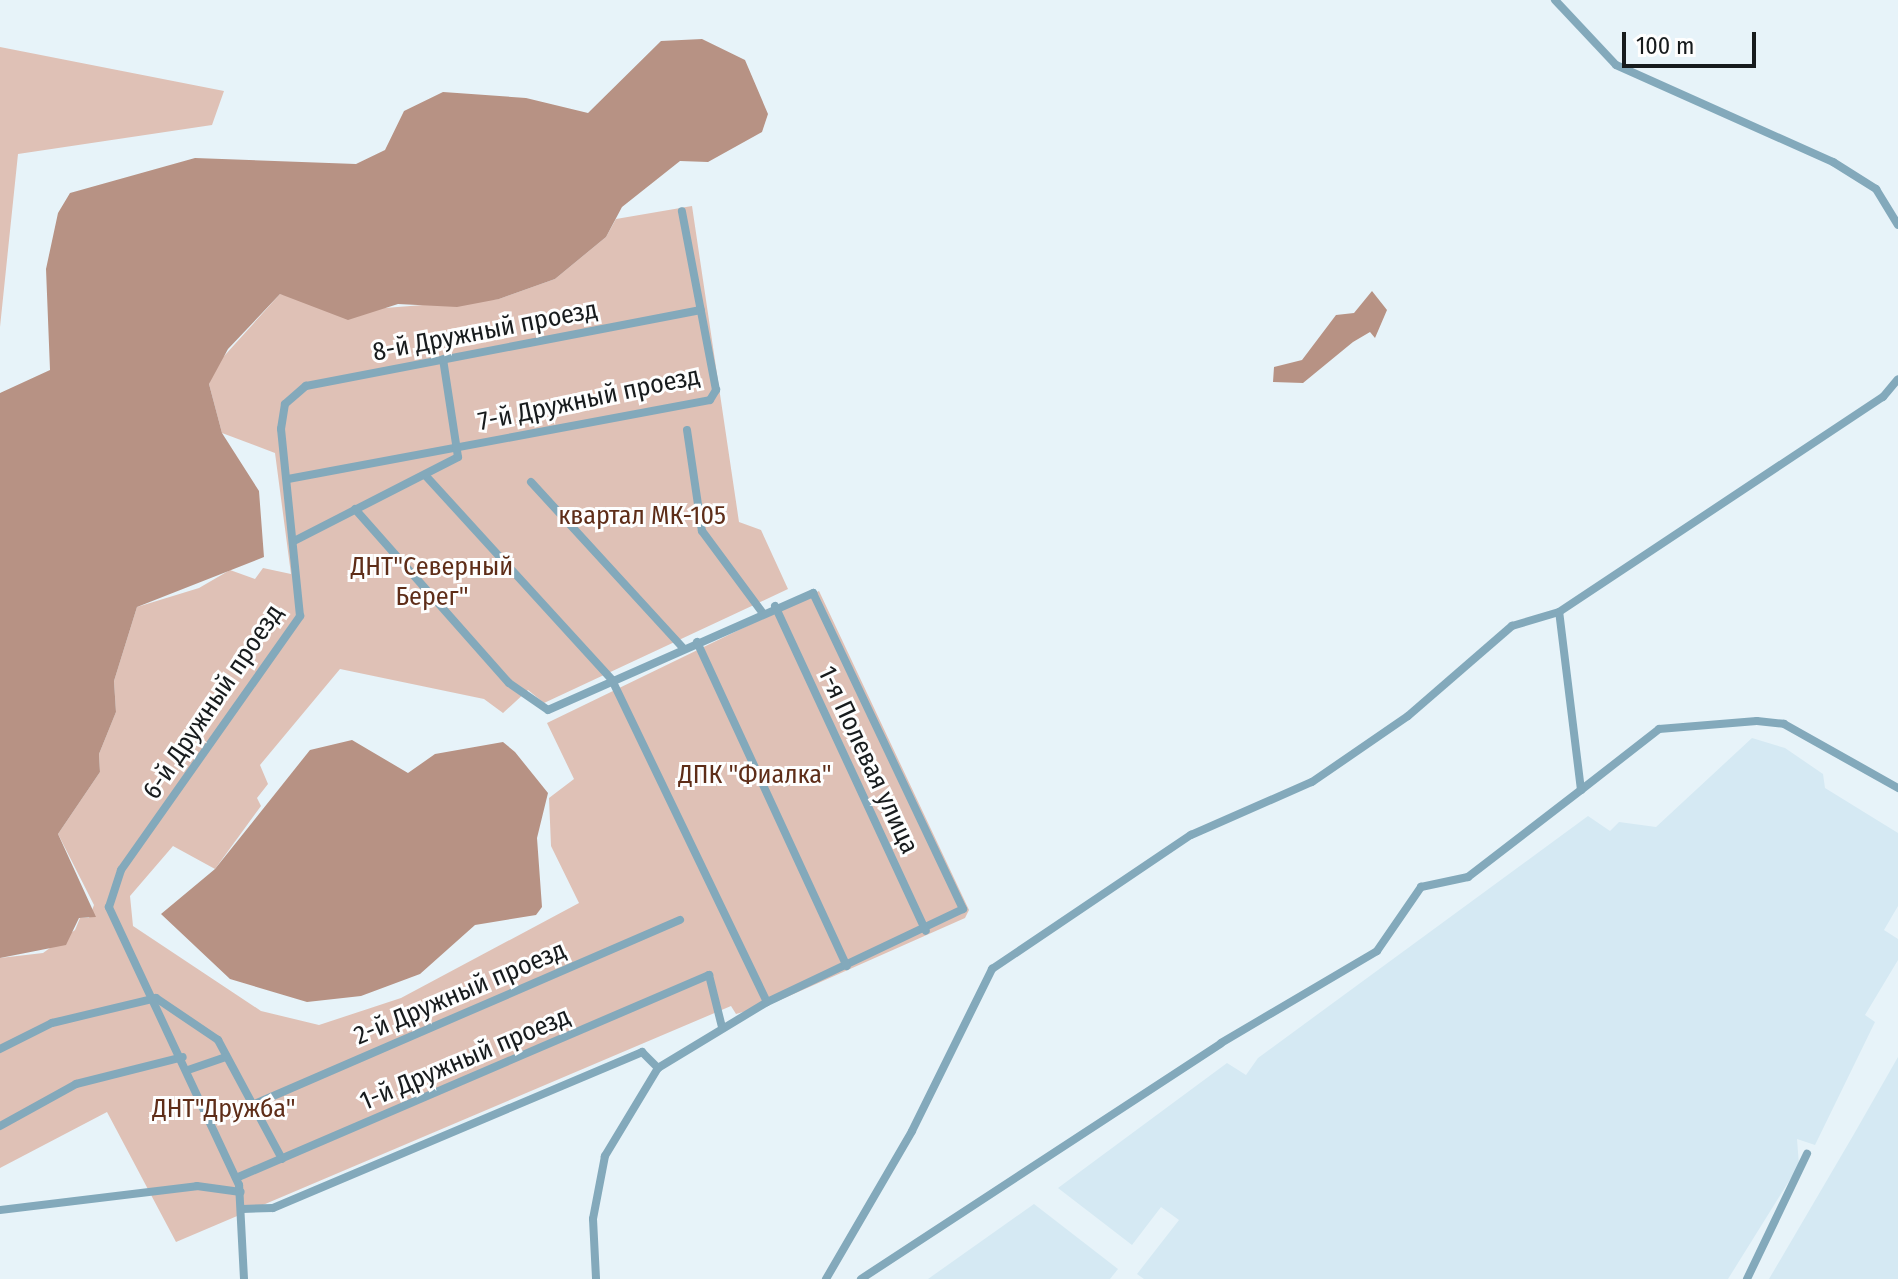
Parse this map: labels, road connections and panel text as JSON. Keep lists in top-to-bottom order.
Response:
{
  "streets": {
    "street": [
      "8-й Дружный проезд",
      "7-й Дружный проезд",
      "6-й Дружный проезд",
      "1-я Полевая улица",
      "2-й Дружный проезд",
      "1-й Дружный проезд"
    ]
  },
  "crossings": [
    ["8-й Дружный проезд", "7-й Дружный проезд"],
    ["8-й Дружный проезд", "6-й Дружный проезд"],
    ["7-й Дружный проезд", "6-й Дружный проезд"]
  ],
  "parks": [
    "квартал МК-105",
    "ДНТ\"Северный Берег\"",
    "ДПК \"Фиалка\"",
    "ДНТ\"Дружба\""
  ],
  "scale_bar": "100 m"
}
